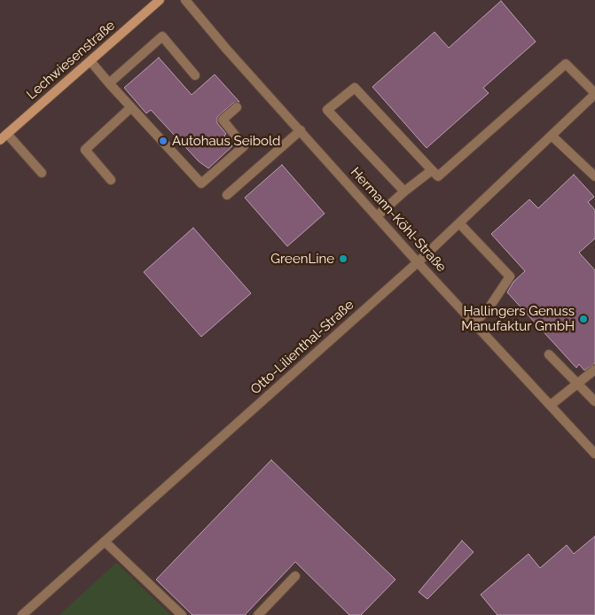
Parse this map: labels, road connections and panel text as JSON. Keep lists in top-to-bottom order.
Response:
{
  "streets": {
    "street": ["Lechwiesenstraße", "Hermann-Köhl-Straße", "Otto-Lilienthal-Straße"]
  },
  "crossings": [
    ["Hermann-Köhl-Straße", "Otto-Lilienthal-Straße"]
  ],
  "places": ["Autohaus Seibold", "GreenLine", "Hallingers Genuss Manufaktur GmbH"]
}
